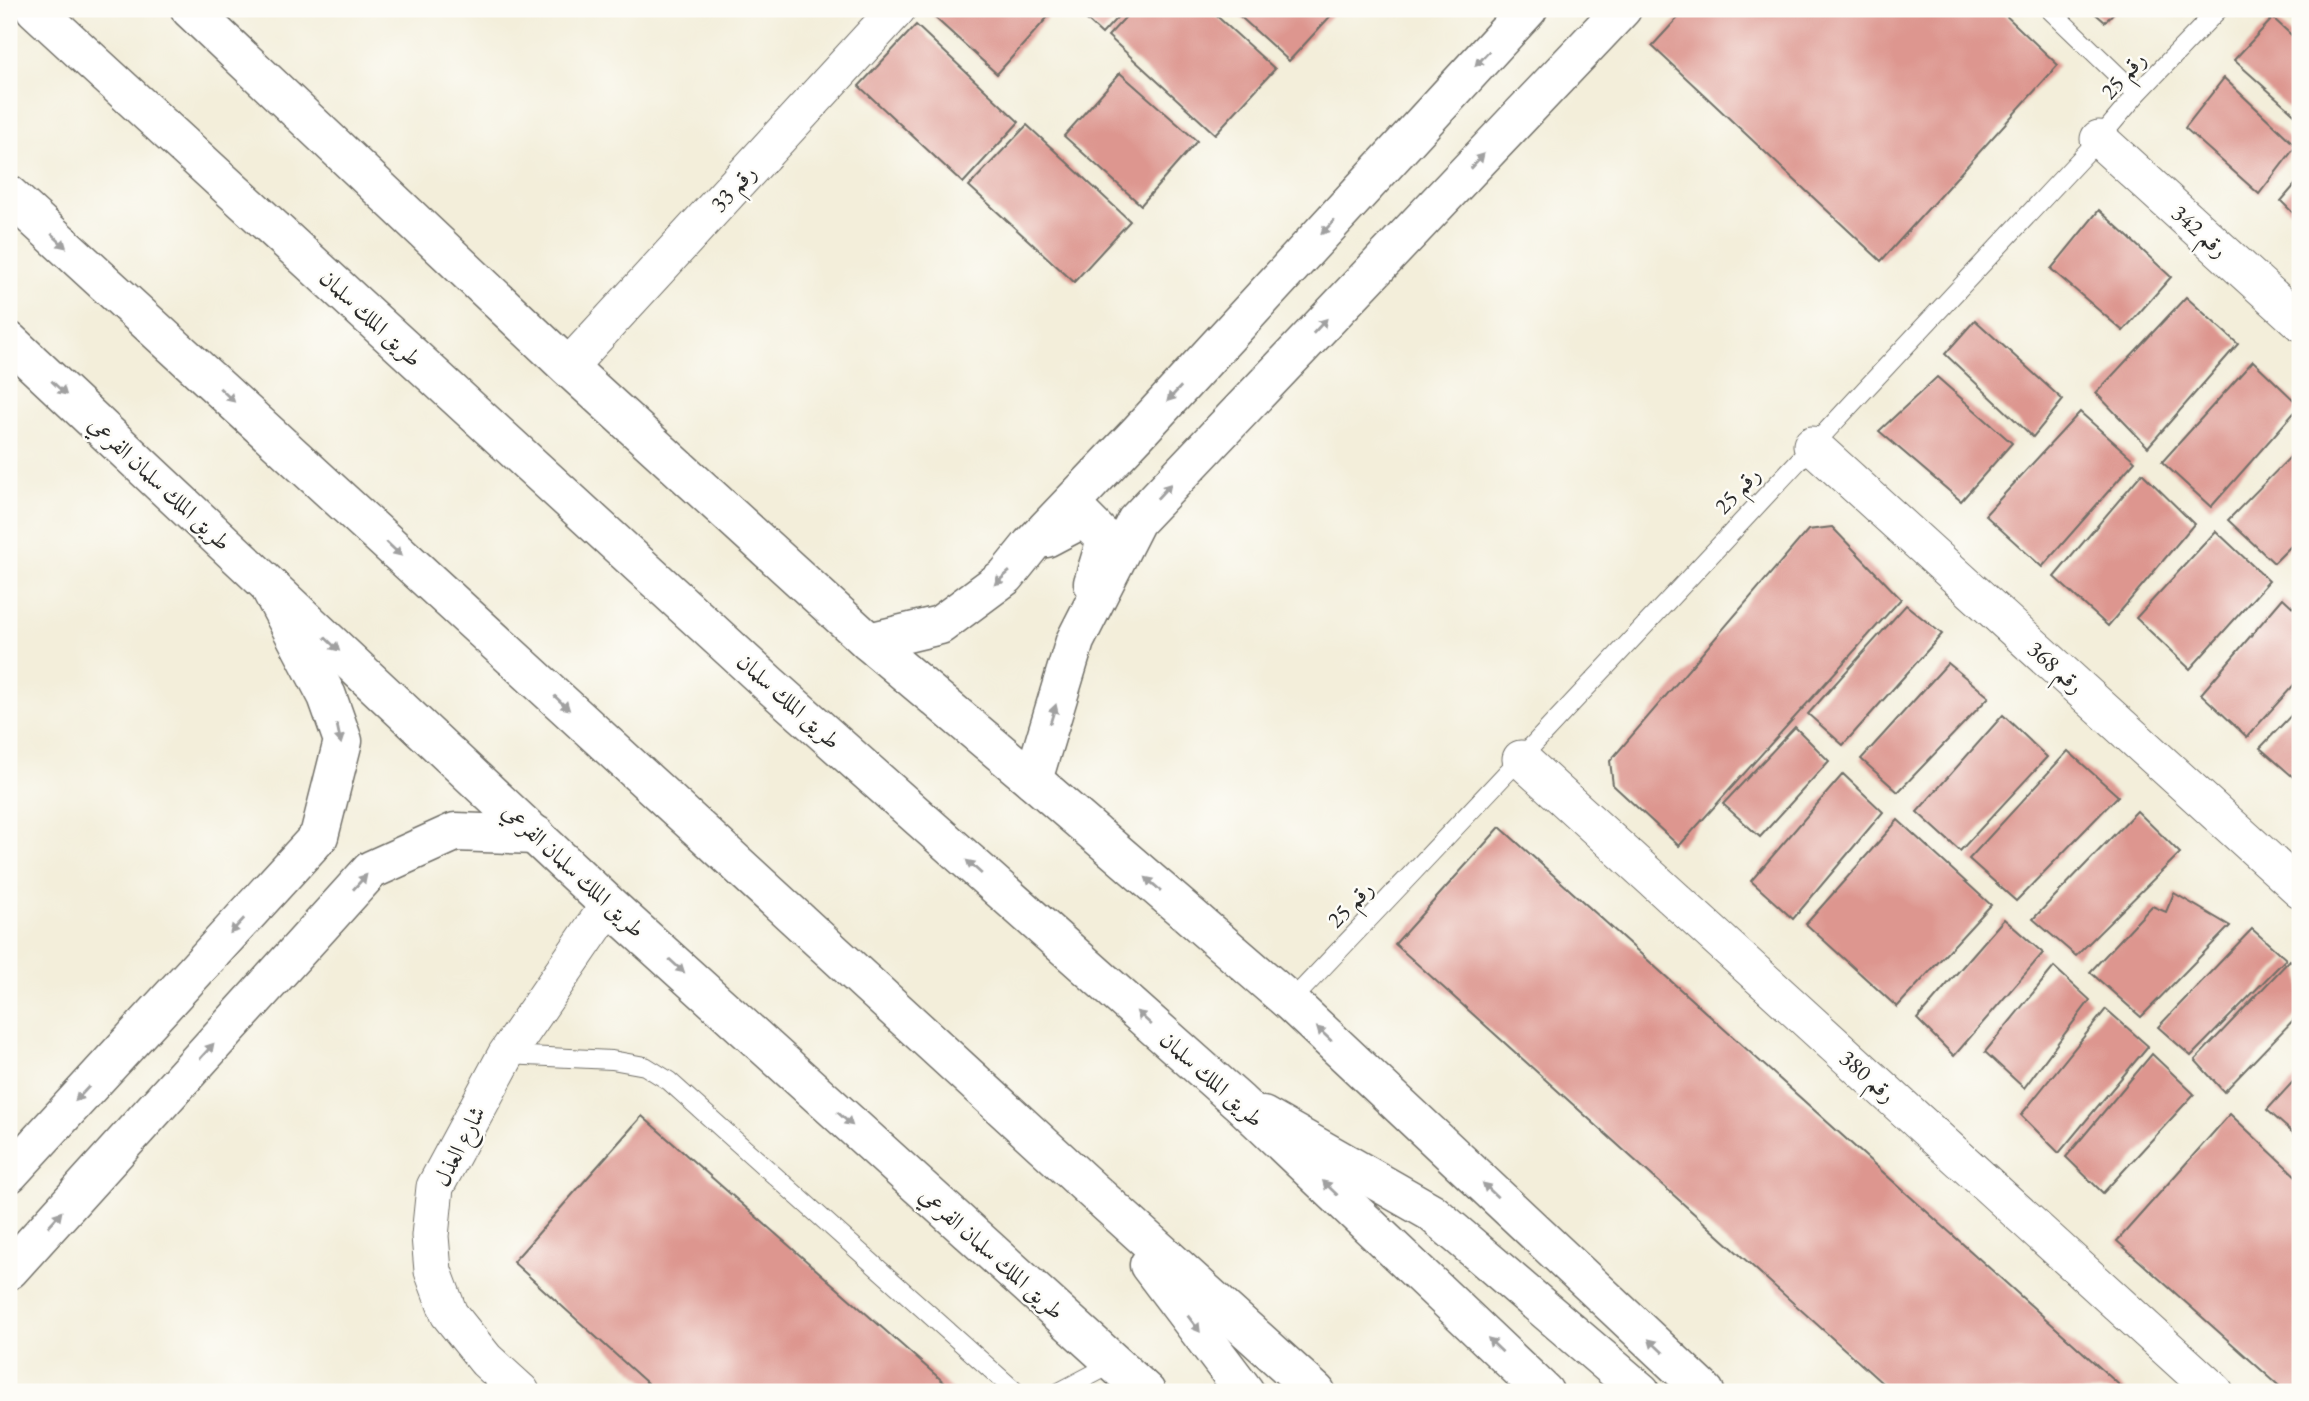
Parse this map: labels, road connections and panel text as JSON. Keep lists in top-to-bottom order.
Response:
{
  "streets": {
    "main road": ["طريق الملك سلمان", "طريق الملك سلمان الفرعي"],
    "street": [
      "رقم 33",
      "رقم 342",
      "رقم 368",
      "رقم 380",
      "شارع العذل"
    ],
    "lane": ["رقم 25"]
  },
  "crossings": [
    ["رقم 25", "رقم 342"],
    ["رقم 25", "رقم 368"],
    ["رقم 25", "رقم 380"],
    ["طريق الملك سلمان الفرعي", "شارع العذل"]
  ]
}
